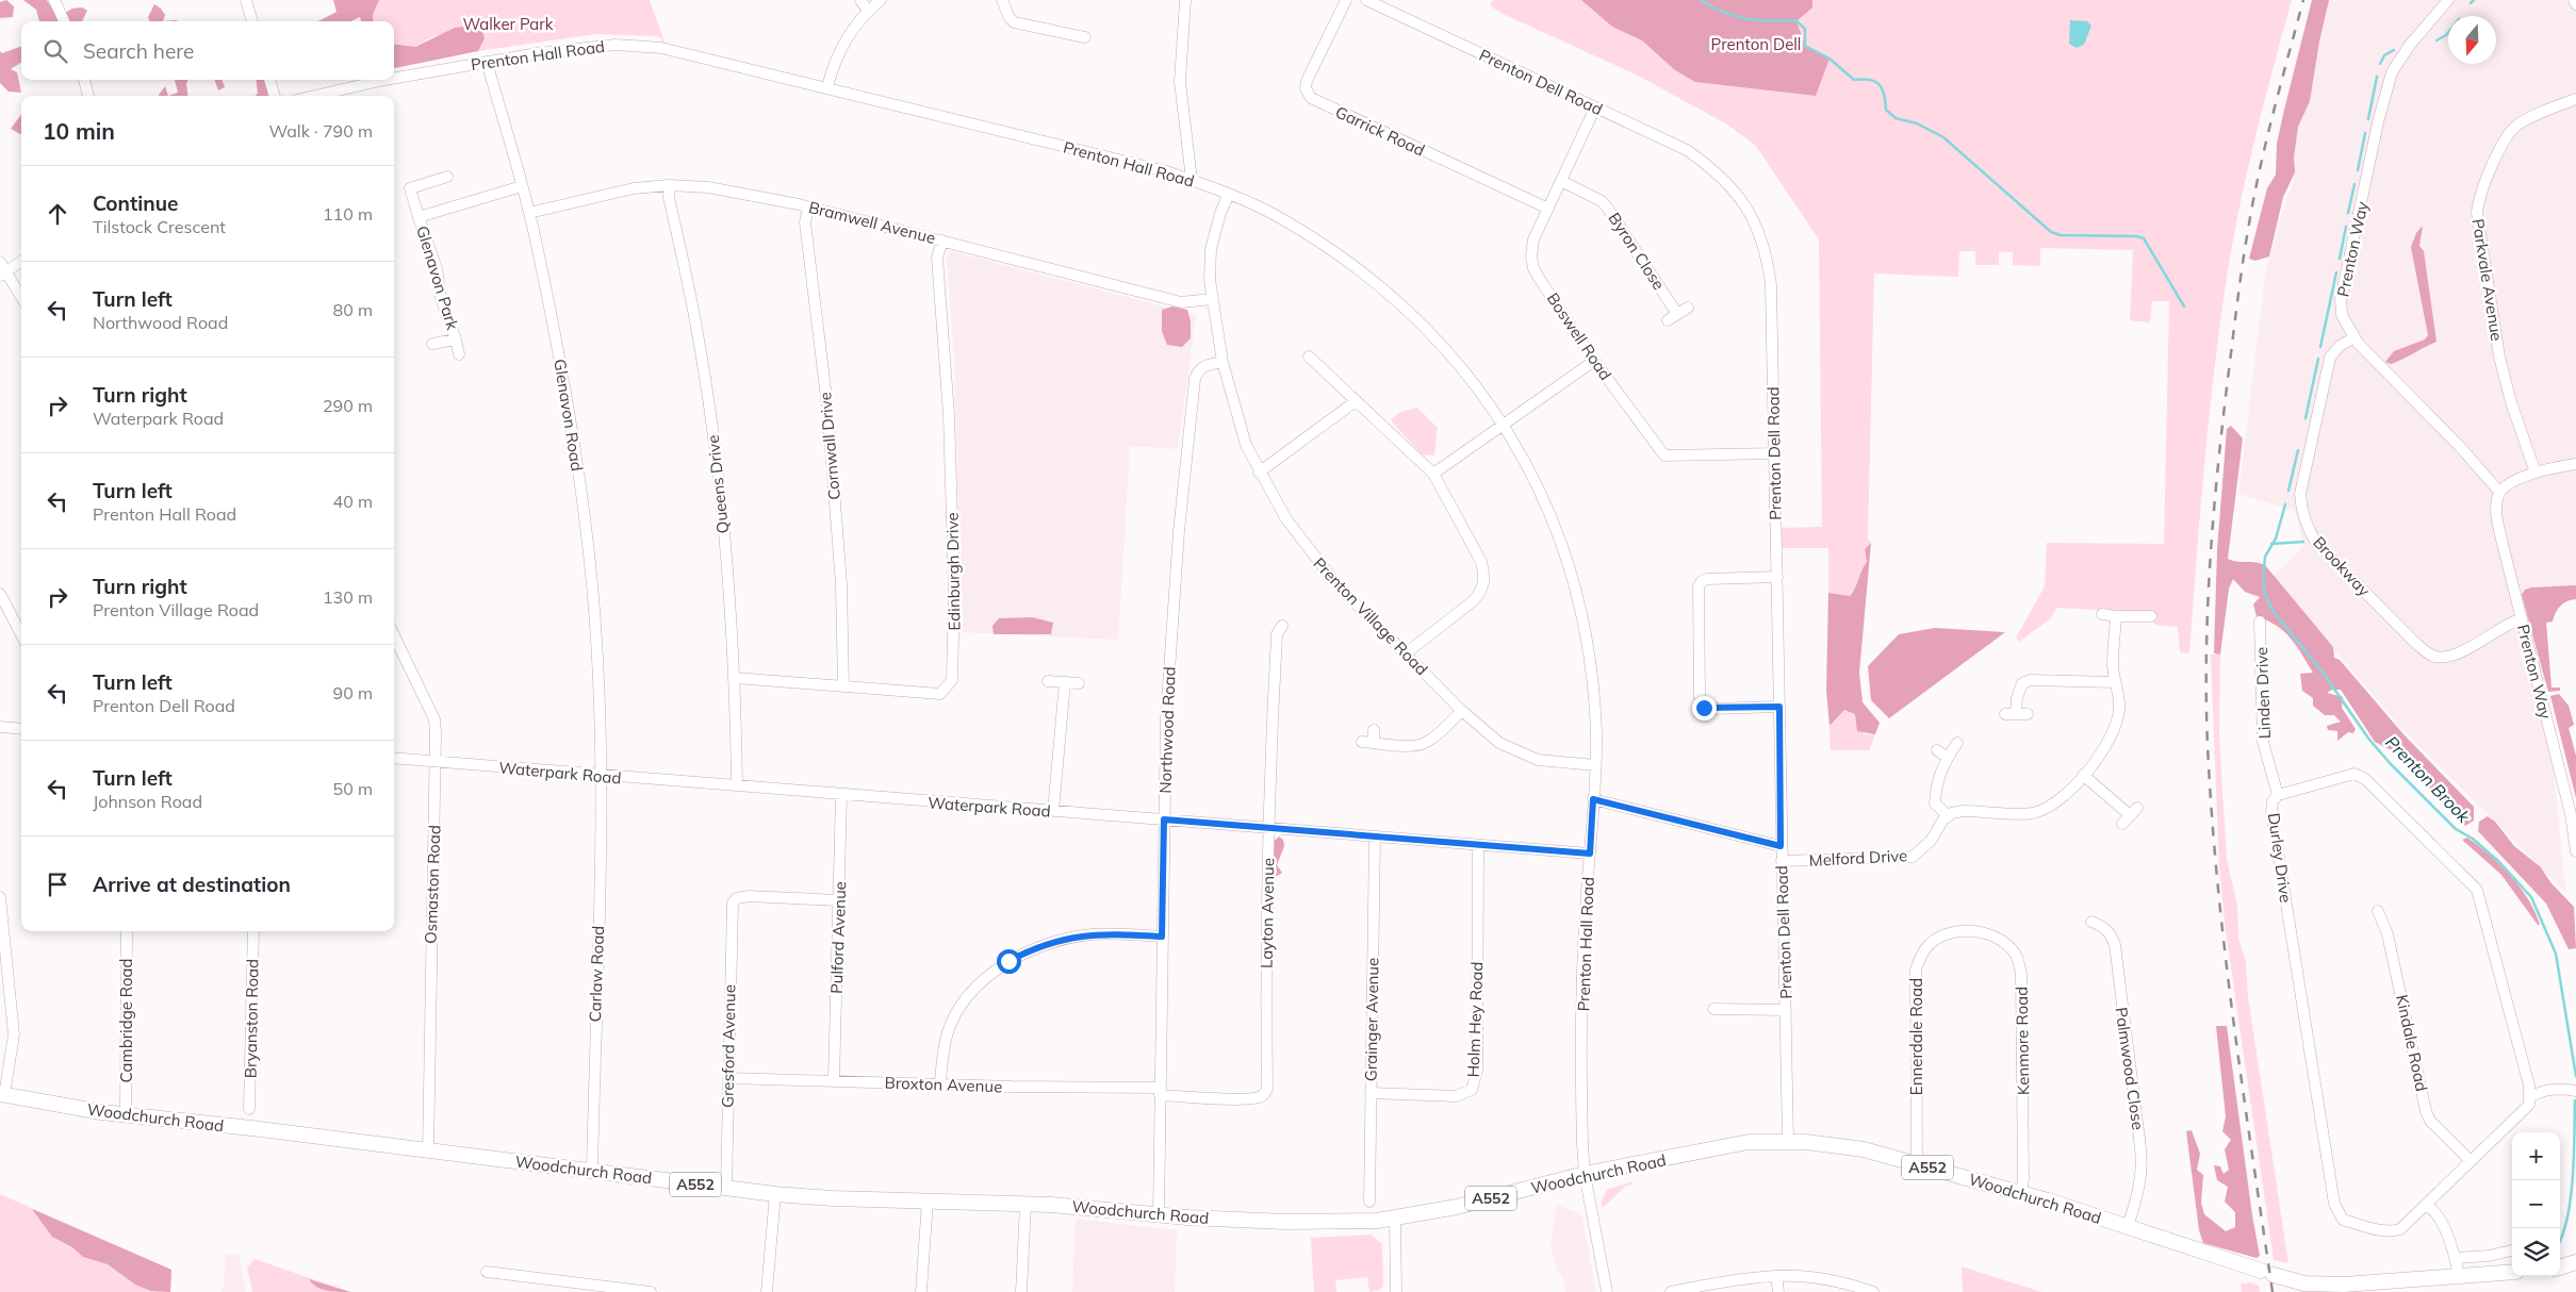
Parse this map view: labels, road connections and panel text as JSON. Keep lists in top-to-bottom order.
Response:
{
  "streets": {
    "highway": ["Woodchurch Road", "A552"],
    "street": [
      "Prenton Hall Road",
      "Prenton Dell Road",
      "Garrick Road",
      "Bramwell Avenue",
      "Prenton Way",
      "Byron Close",
      "Glenavon Park",
      "Parkvale Avenue",
      "Boswell Road",
      "Glenavon Road",
      "Cornwall Drive",
      "Queens Drive",
      "Brookway",
      "Edinburgh Drive",
      "Prenton Village Road",
      "Linden Drive",
      "Northwood Road",
      "Waterpark Road",
      "Melford Drive",
      "Durley Drive",
      "Osmaston Road",
      "Layton Avenue",
      "Pulford Avenue",
      "Carlaw Road",
      "Bryanston Road",
      "Grainger Avenue",
      "Holm Hey Road",
      "Cambridge Road",
      "Ennerdale Road",
      "Kenmore Road",
      "Kindale Road",
      "Gresford Avenue",
      "Palmwood Close",
      "Broxton Avenue"
    ]
  },
  "crossings": [
    ["Prenton Hall Road", "Glenavon Road"],
    ["Prenton Hall Road", "Prenton Village Road"],
    ["Prenton Hall Road", "Waterpark Road"],
    ["Prenton Hall Road", "Woodchurch Road"],
    ["Prenton Dell Road", "Boswell Road"],
    ["Prenton Dell Road", "Melford Drive"],
    ["Prenton Dell Road", "Woodchurch Road"],
    ["Garrick Road", "Boswell Road"],
    ["Bramwell Avenue", "Glenavon Road"],
    ["Bramwell Avenue", "Cornwall Drive"],
    ["Bramwell Avenue", "Queens Drive"],
    ["Bramwell Avenue", "Edinburgh Drive"],
    ["Bramwell Avenue", "Prenton Village Road"],
    ["Prenton Way", "Brookway"],
    ["Byron Close", "Boswell Road"],
    ["Glenavon Park", "Glenavon Road"],
    ["Glenavon Road", "Waterpark Road"],
    ["Glenavon Road", "Carlaw Road"],
    ["Cornwall Drive", "Edinburgh Drive"],
    ["Queens Drive", "Edinburgh Drive"],
    ["Queens Drive", "Waterpark Road"],
    ["Prenton Village Road", "Northwood Road"],
    ["Linden Drive", "Durley Drive"],
    ["Northwood Road", "Waterpark Road"],
    ["Northwood Road", "Layton Avenue"],
    ["Northwood Road", "Broxton Avenue"],
    ["Northwood Road", "Woodchurch Road"],
    ["Waterpark Road", "Osmaston Road"],
    ["Waterpark Road", "Layton Avenue"],
    ["Waterpark Road", "Pulford Avenue"],
    ["Waterpark Road", "Carlaw Road"],
    ["Waterpark Road", "Grainger Avenue"],
    ["Waterpark Road", "Holm Hey Road"],
    ["Durley Drive", "Kindale Road"],
    ["Osmaston Road", "Woodchurch Road"],
    ["Layton Avenue", "Broxton Avenue"],
    ["Pulford Avenue", "Gresford Avenue"],
    ["Pulford Avenue", "Broxton Avenue"],
    ["Carlaw Road", "Woodchurch Road"],
    ["Grainger Avenue", "Holm Hey Road"],
    ["Cambridge Road", "Woodchurch Road"],
    ["Ennerdale Road", "Kenmore Road"],
    ["Ennerdale Road", "Woodchurch Road"],
    ["Kenmore Road", "Woodchurch Road"],
    ["Gresford Avenue", "Broxton Avenue"],
    ["Gresford Avenue", "Woodchurch Road"],
    ["Palmwood Close", "Woodchurch Road"]
  ],
  "water": ["Prenton Brook"],
  "parks": ["Walker Park", "Prenton Dell"],
  "north": "bottom",
  "page": {
    "search": "Search here",
    "heading": ["10 min", "Walk · 790 m"],
    "list": [
      ["Continue", "Tilstock Crescent", "110 m"],
      ["Turn left", "Northwood Road", "80 m"],
      ["Turn right", "Waterpark Road", "290 m"],
      ["Turn left", "Prenton Hall Road", "40 m"],
      ["Turn right", "Prenton Village Road", "130 m"],
      ["Turn left", "Prenton Dell Road", "90 m"],
      ["Turn left", "Johnson Road", "50 m"],
      "Arrive at destination"
    ],
    "map_buttons": ["+", "−"]
  }
}
